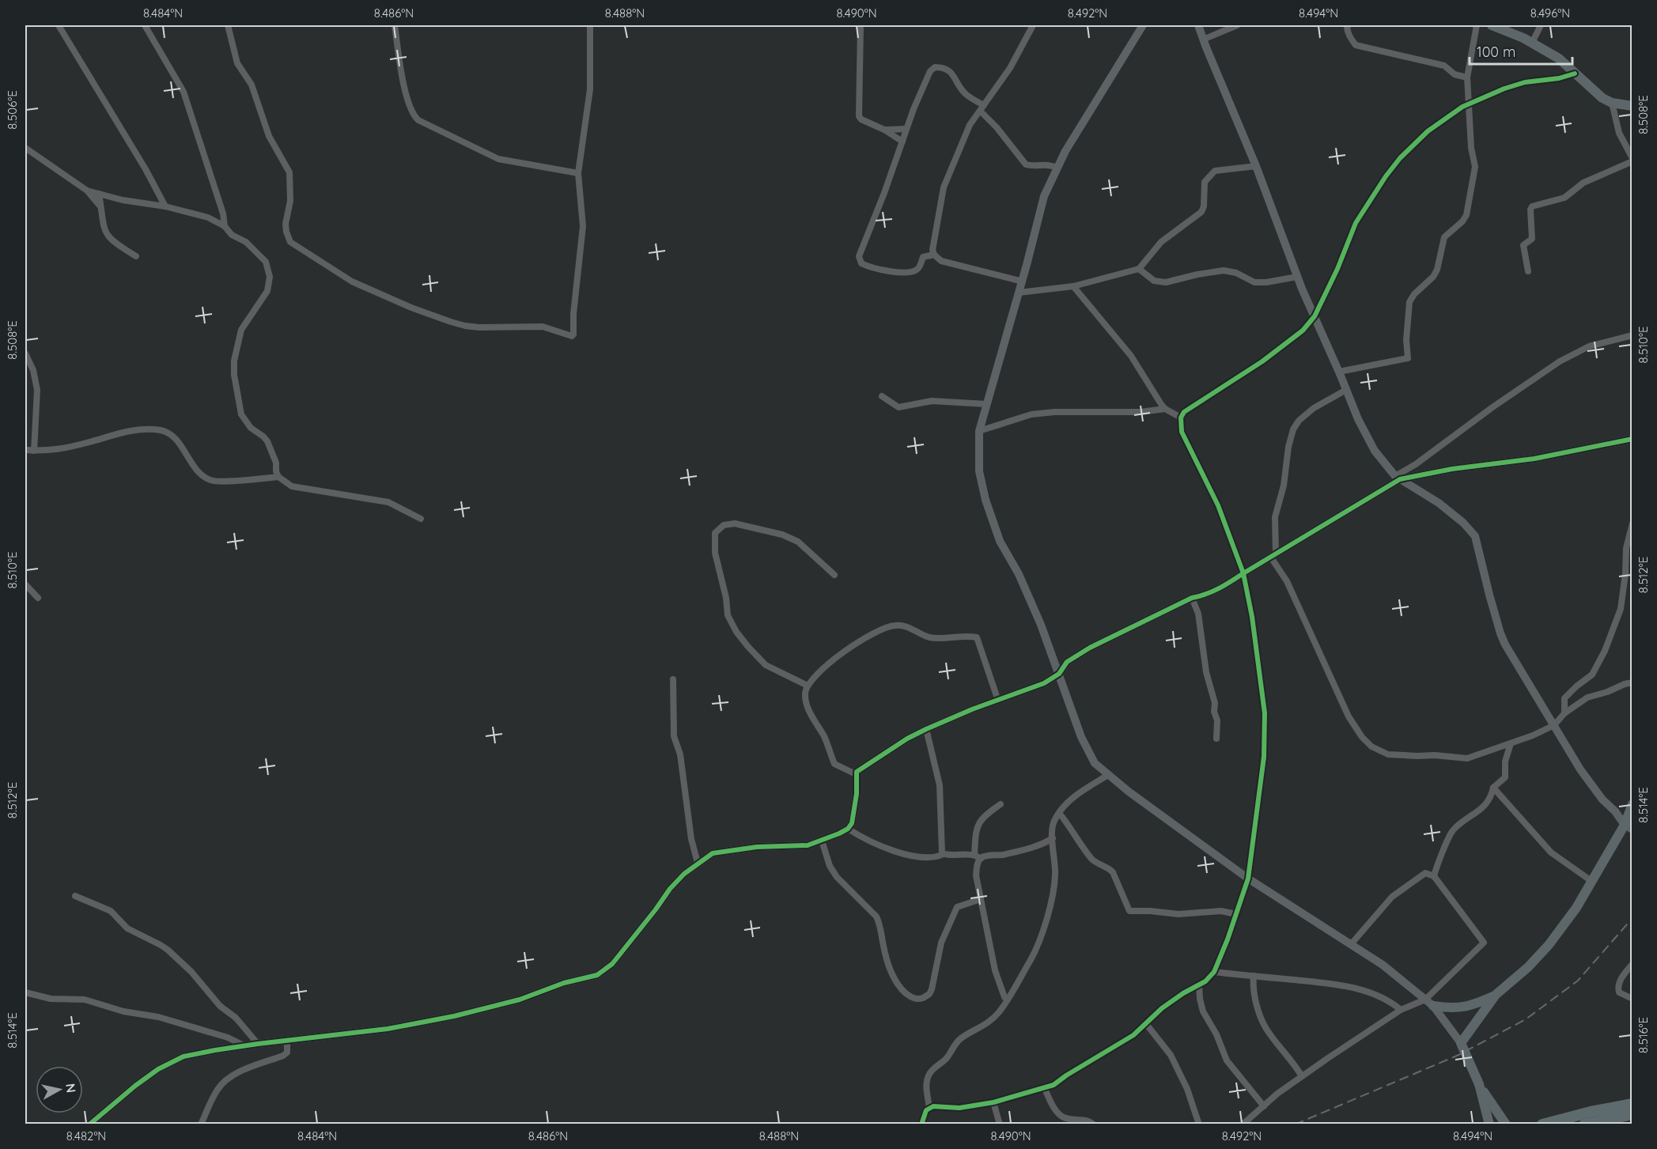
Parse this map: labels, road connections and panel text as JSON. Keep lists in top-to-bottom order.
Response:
{
  "scale_bar": "100 m",
  "north": "right",
  "coordinates": [
    "8.484°N",
    "8.486°N",
    "8.488°N",
    "8.490°N",
    "8.492°N",
    "8.494°N",
    "8.496°N",
    "8.506°E",
    "8.508°E",
    "8.510°E",
    "8.512°E",
    "8.514°E",
    "8.516°E",
    "8.482°N"
  ]
}
